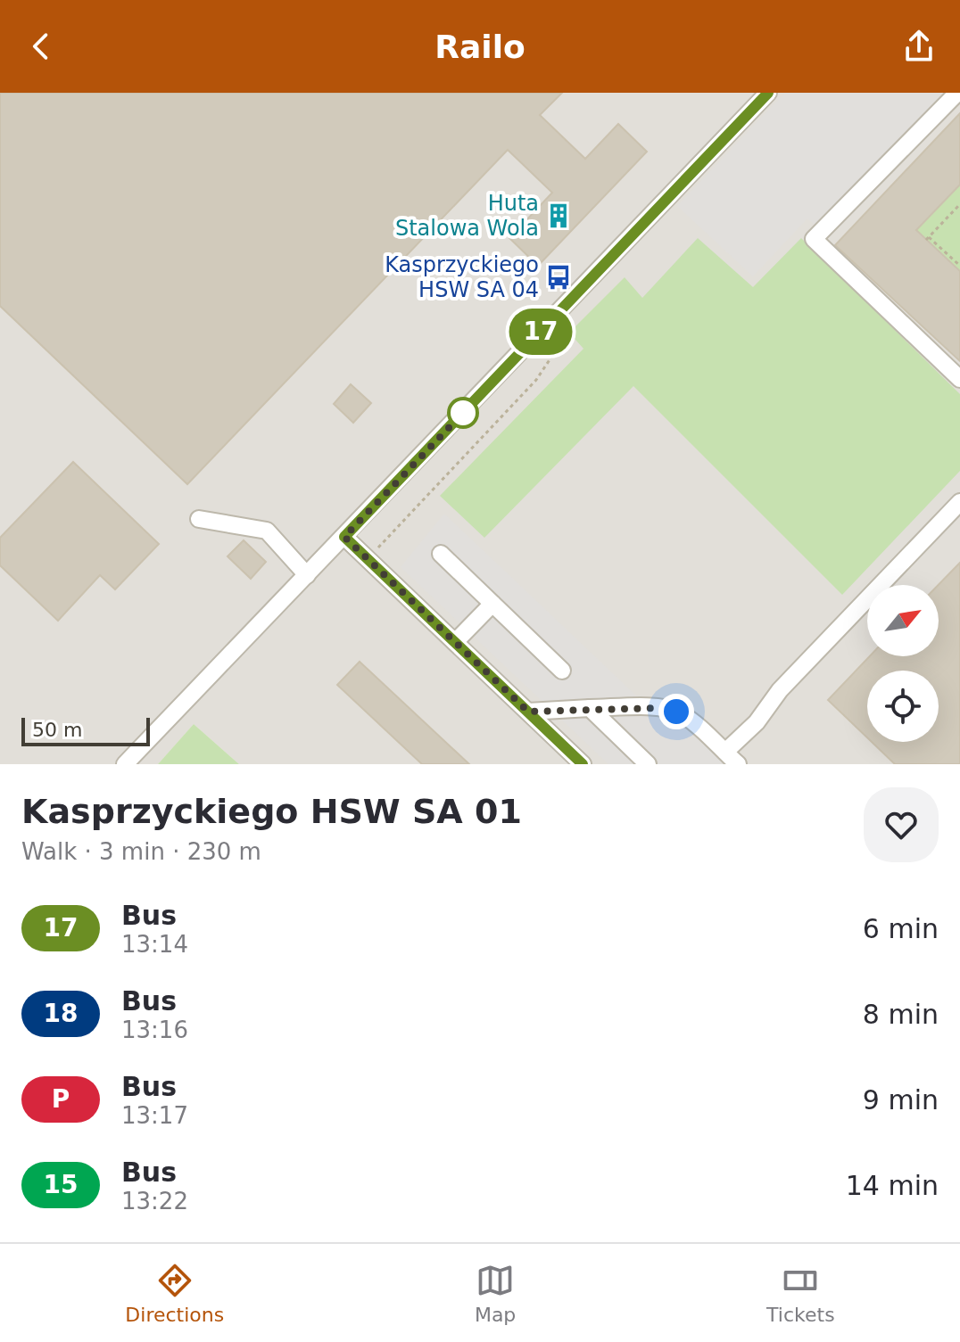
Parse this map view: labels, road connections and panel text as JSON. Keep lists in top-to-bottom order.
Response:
{
  "places": {
    "building": ["Huta Stalowa Wola"],
    "bus stop": ["Kasprzyckiego HSW SA 04"]
  },
  "lines": ["bus line 17"],
  "scale_bar": "50 m",
  "north": "top right",
  "page": {
    "header": "Railo",
    "on_map": "17",
    "scale": "50 m",
    "heading": ["Kasprzyckiego HSW SA 01", "Walk · 3 min · 230 m"],
    "list": [
      {
        "mark": "17",
        "name": "Bus",
        "note": "13:14",
        "value": "6 min"
      },
      {
        "mark": "18",
        "name": "Bus",
        "note": "13:16",
        "value": "8 min"
      },
      {
        "mark": "P",
        "name": "Bus",
        "note": "13:17",
        "value": "9 min"
      },
      {
        "mark": "15",
        "name": "Bus",
        "note": "13:22",
        "value": "14 min"
      }
    ],
    "tabs": ["Directions", "Map", "Tickets"]
  }
}
